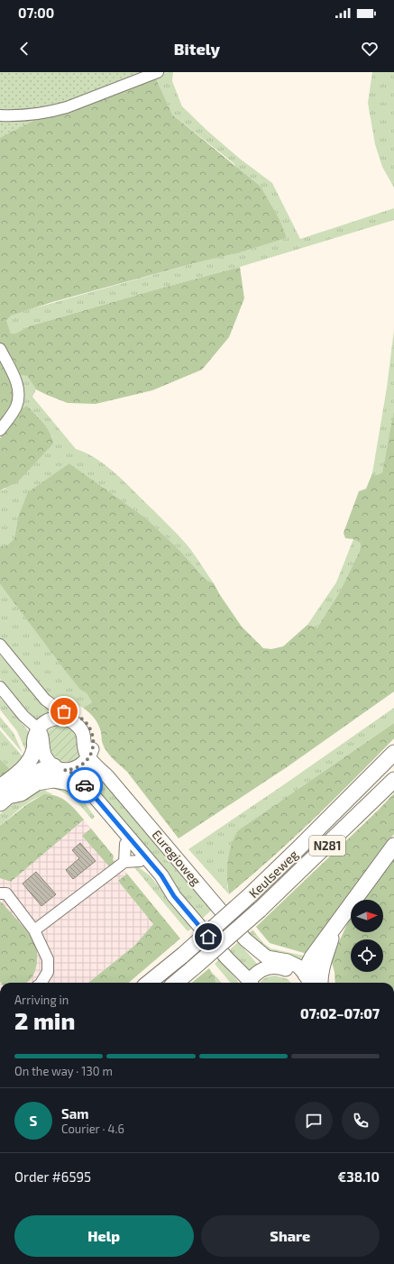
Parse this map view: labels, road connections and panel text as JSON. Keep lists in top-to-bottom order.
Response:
{
  "streets": {
    "highway": ["N281", "Keulseweg"],
    "main road": ["Euregioweg"]
  },
  "north": "right",
  "page": {
    "status": "07:00",
    "header": "Bitely",
    "heading": ["2 min", "Arriving in", "07:02–07:07"],
    "panel": [
      "Sam",
      "Courier · 4.6",
      "Order #6595",
      "€38.10"
    ],
    "bar": "On the way · 130 m",
    "round": "S",
    "buttons": ["Help", "Share"]
  }
}
